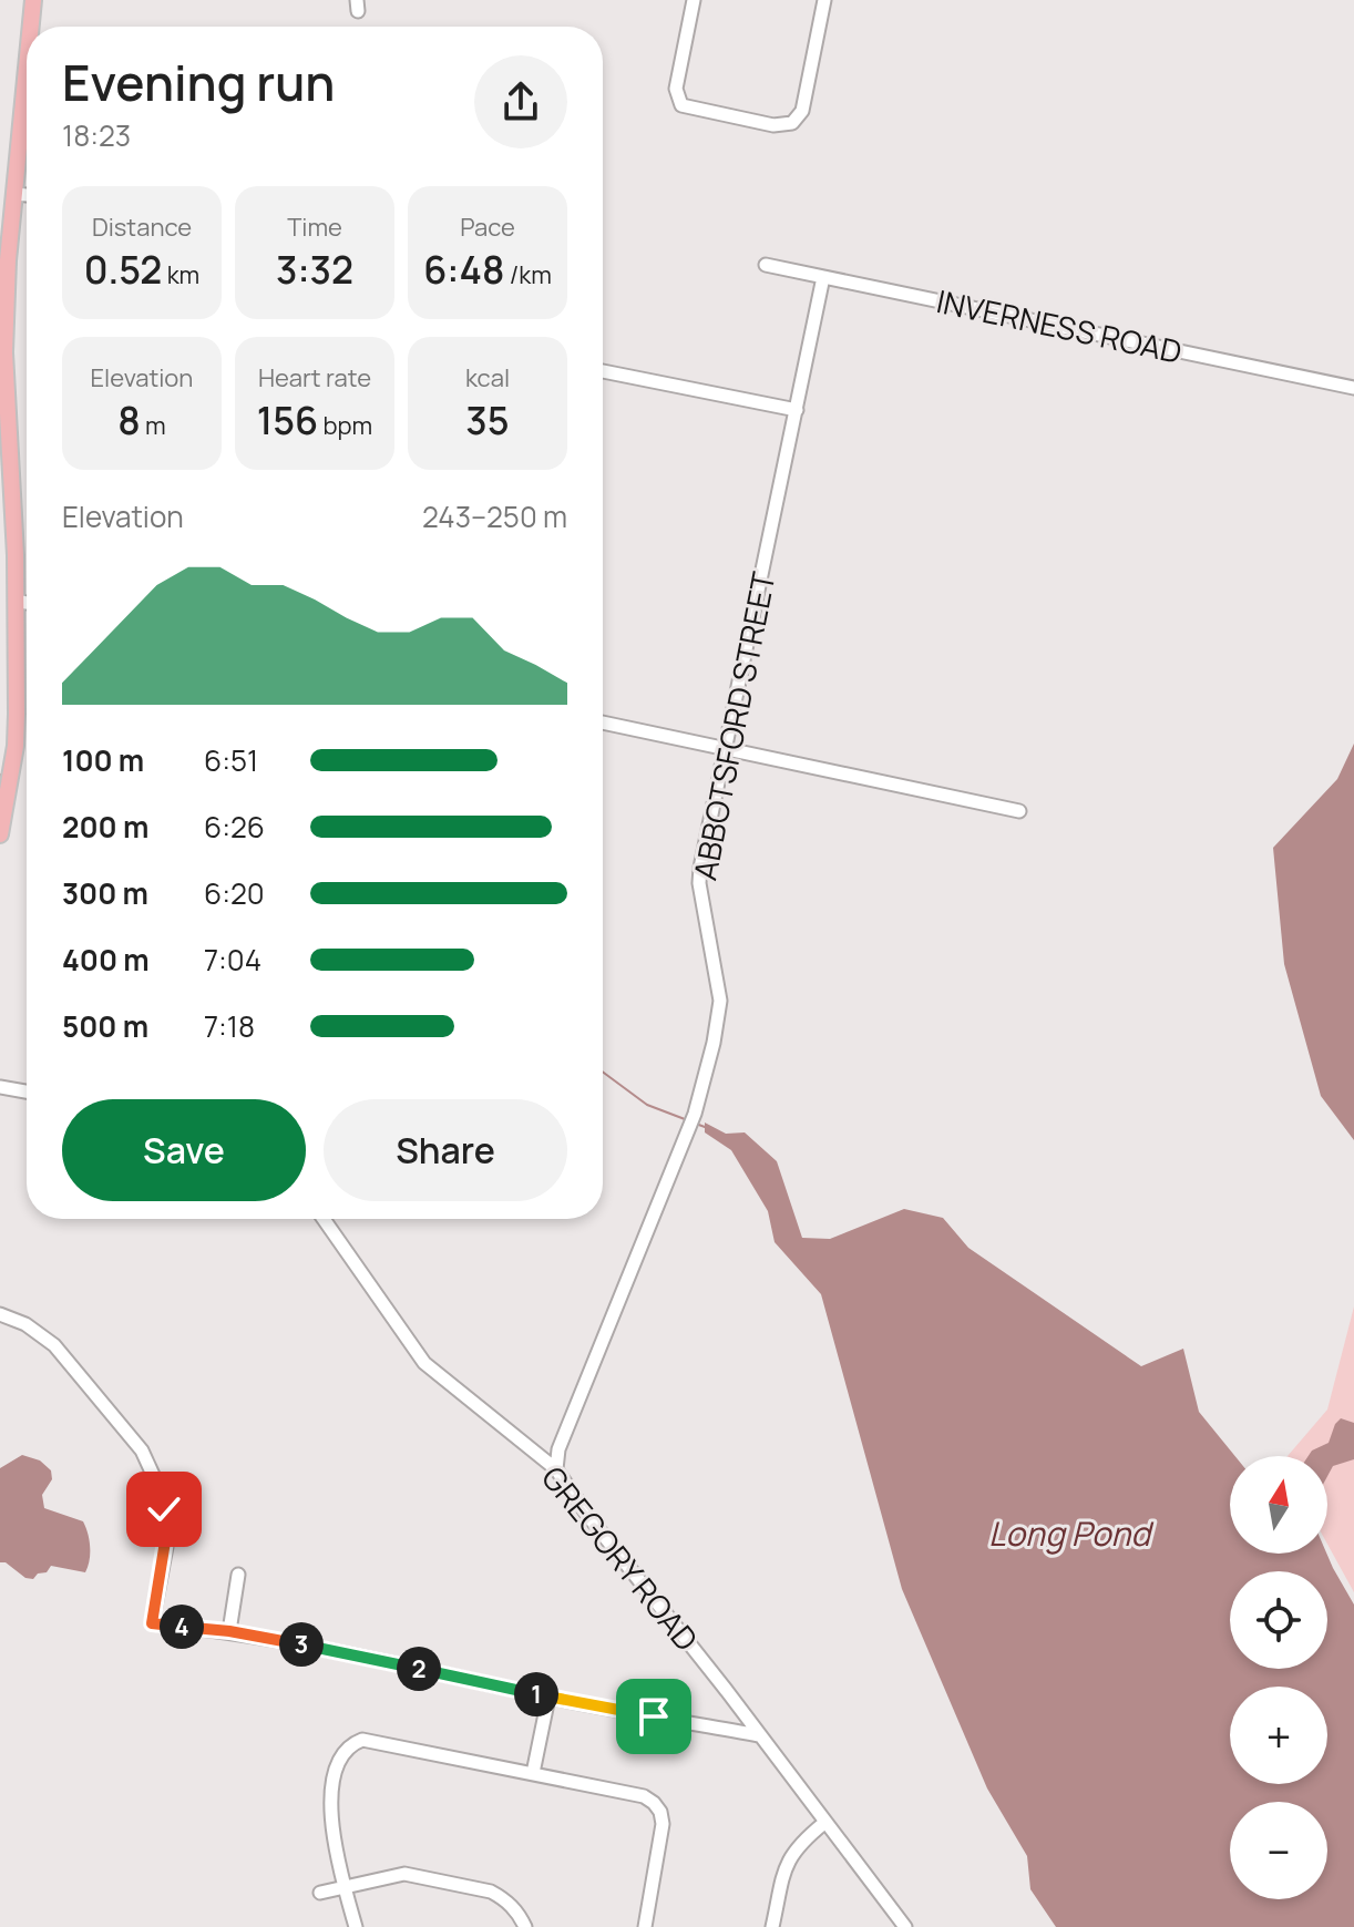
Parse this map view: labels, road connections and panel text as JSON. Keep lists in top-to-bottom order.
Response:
{
  "streets": {
    "street": ["INVERNESS ROAD", "ABBOTSFORD STREET", "GREGORY ROAD"]
  },
  "crossings": [
    ["INVERNESS ROAD", "ABBOTSFORD STREET"],
    ["ABBOTSFORD STREET", "GREGORY ROAD"]
  ],
  "water": ["Long Pond"],
  "north": "top",
  "page": {
    "heading": ["Evening run", "18:23"],
    "stats": [
      ["Distance", "0.52 km"],
      ["Time", "3:32"],
      ["Pace", "6:48 /km"],
      ["Elevation", "8 m"],
      ["Heart rate", "156 bpm"],
      ["kcal", "35"]
    ],
    "chart": ["Elevation", "243–250 m"],
    "list": [
      {
        "name": "100 m",
        "note": "6:51"
      },
      {
        "name": "200 m",
        "note": "6:26"
      },
      {
        "name": "300 m",
        "note": "6:20"
      },
      {
        "name": "400 m",
        "note": "7:04"
      },
      {
        "name": "500 m",
        "note": "7:18"
      }
    ],
    "buttons": ["Save", "Share"],
    "map_buttons": ["+", "−"],
    "pins": [
      "4",
      "3",
      "2",
      "1"
    ]
  }
}
